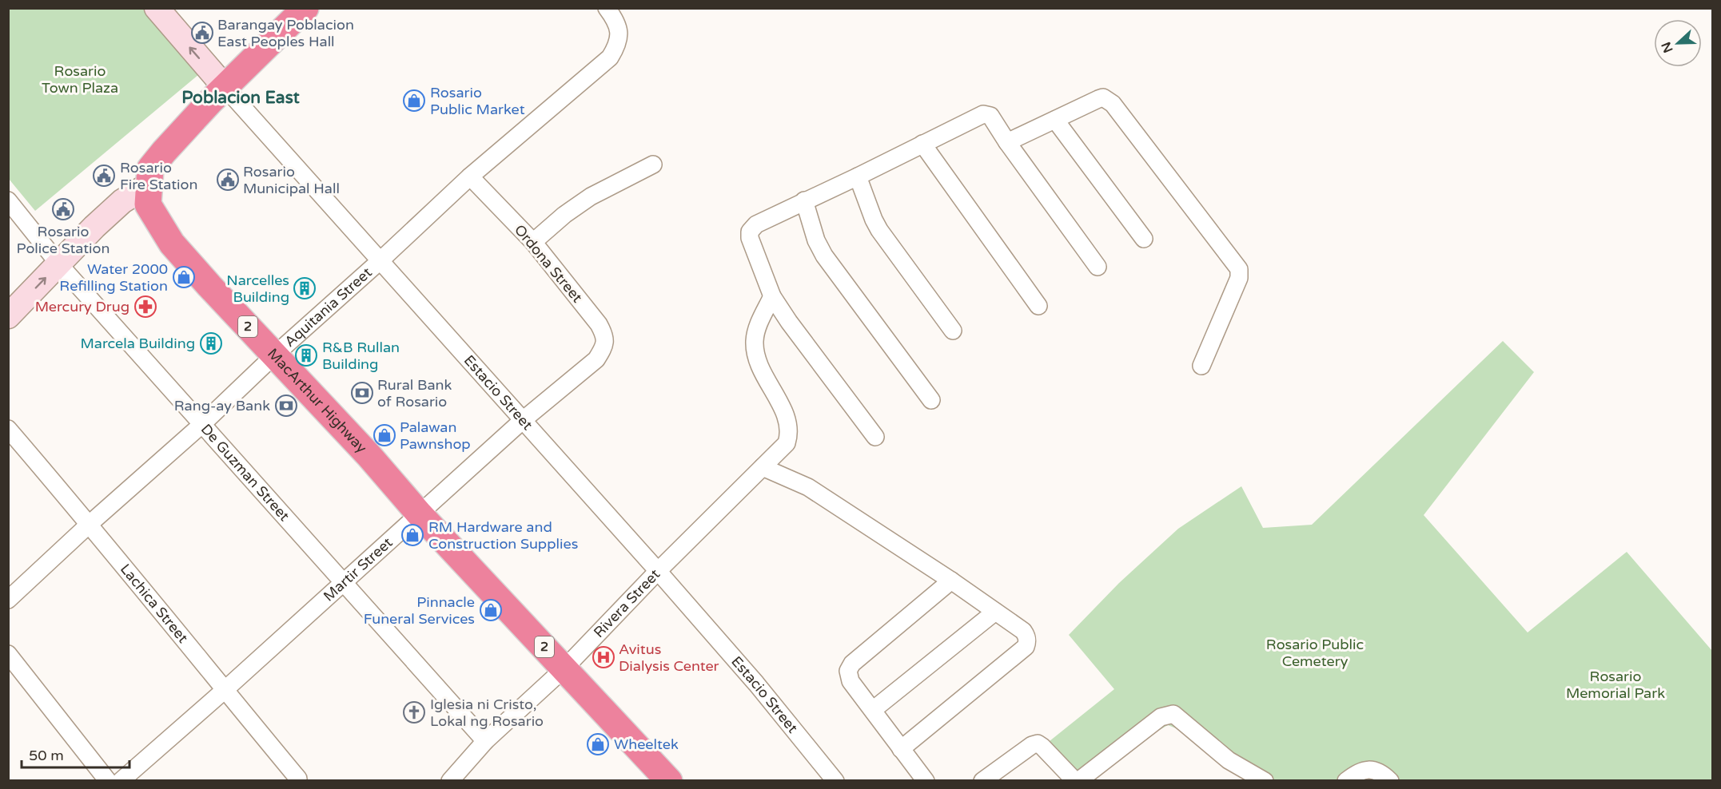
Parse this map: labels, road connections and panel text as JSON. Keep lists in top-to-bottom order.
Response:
{
  "streets": {
    "highway": ["2", "MacArthur Highway"],
    "main road": ["Estacio Street"],
    "street": [
      "Ordona Street",
      "Aquitania Street",
      "De Guzman Street",
      "Martir Street",
      "Lachica Street",
      "Rivera Street"
    ]
  },
  "crossings": [
    ["Ordona Street", "Aquitania Street"],
    ["Ordona Street", "Martir Street"],
    ["Aquitania Street", "Estacio Street"],
    ["Aquitania Street", "MacArthur Highway"],
    ["Aquitania Street", "De Guzman Street"],
    ["Aquitania Street", "Lachica Street"],
    ["Estacio Street", "MacArthur Highway"],
    ["Estacio Street", "Martir Street"],
    ["Estacio Street", "Rivera Street"],
    ["MacArthur Highway", "Martir Street"],
    ["MacArthur Highway", "Rivera Street"],
    ["De Guzman Street", "Martir Street"],
    ["De Guzman Street", "Rivera Street"],
    ["Martir Street", "Lachica Street"]
  ],
  "districts": ["Poblacion East"],
  "parks": ["Rosario Town Plaza", "Rosario Public Cemetery", "Rosario Memorial Park"],
  "places": {
    "public building": [
      "Barangay Poblacion East Peoples Hall",
      "Rosario Fire Station",
      "Rosario Municipal Hall",
      "Rosario Police Station"
    ],
    "shop": [
      "Rosario Public Market",
      "Water 2000 Refilling Station",
      "Palawan Pawnshop",
      "RM Hardware and Construction Supplies",
      "Pinnacle Funeral Services",
      "Wheeltek"
    ],
    "building": ["Narcelles Building", "Marcela Building", "R&B Rullan Building"],
    "pharmacy": ["Mercury Drug"],
    "bank": ["Rural Bank of Rosario", "Rang-ay Bank"],
    "hospital": ["Avitus Dialysis Center"],
    "church": ["Iglesia ni Cristo, Lokal ng Rosario"]
  },
  "scale_bar": "50 m",
  "north": "left"
}
